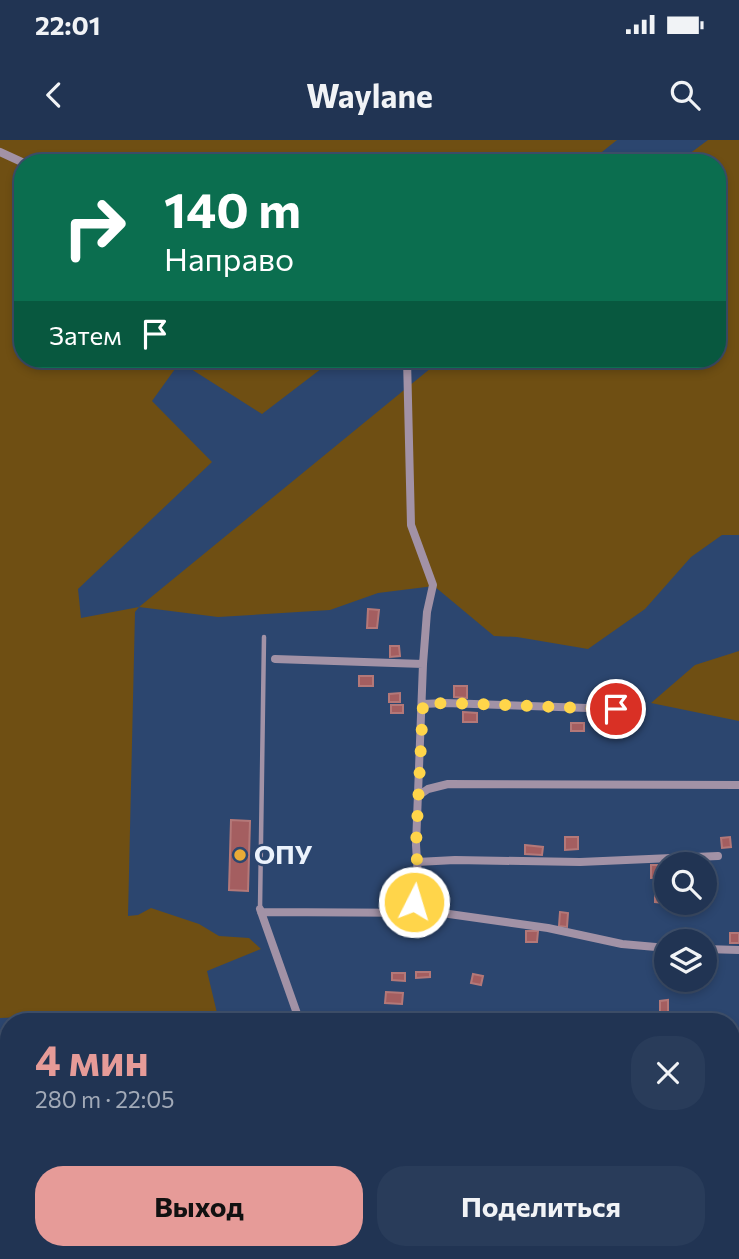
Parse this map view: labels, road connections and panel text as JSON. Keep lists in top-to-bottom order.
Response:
{
  "places": ["ОПУ"],
  "page": {
    "status": "22:01",
    "header": "Waylane",
    "turn": ["140 m", "Направо"],
    "then": "Затем",
    "heading": ["4 мин", "280 m · 22:05"],
    "buttons": ["Выход", "Поделиться"]
  }
}
